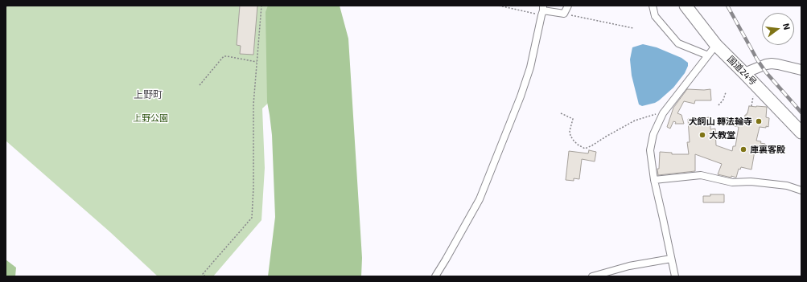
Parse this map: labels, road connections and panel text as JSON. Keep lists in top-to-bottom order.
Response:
{
  "streets": {
    "highway": ["国道24号"]
  },
  "districts": ["上野町"],
  "parks": ["上野公園"],
  "places": ["犬飼山 轉法輪寺", "大教堂", "庫裏客殿"],
  "north": "right"
}
